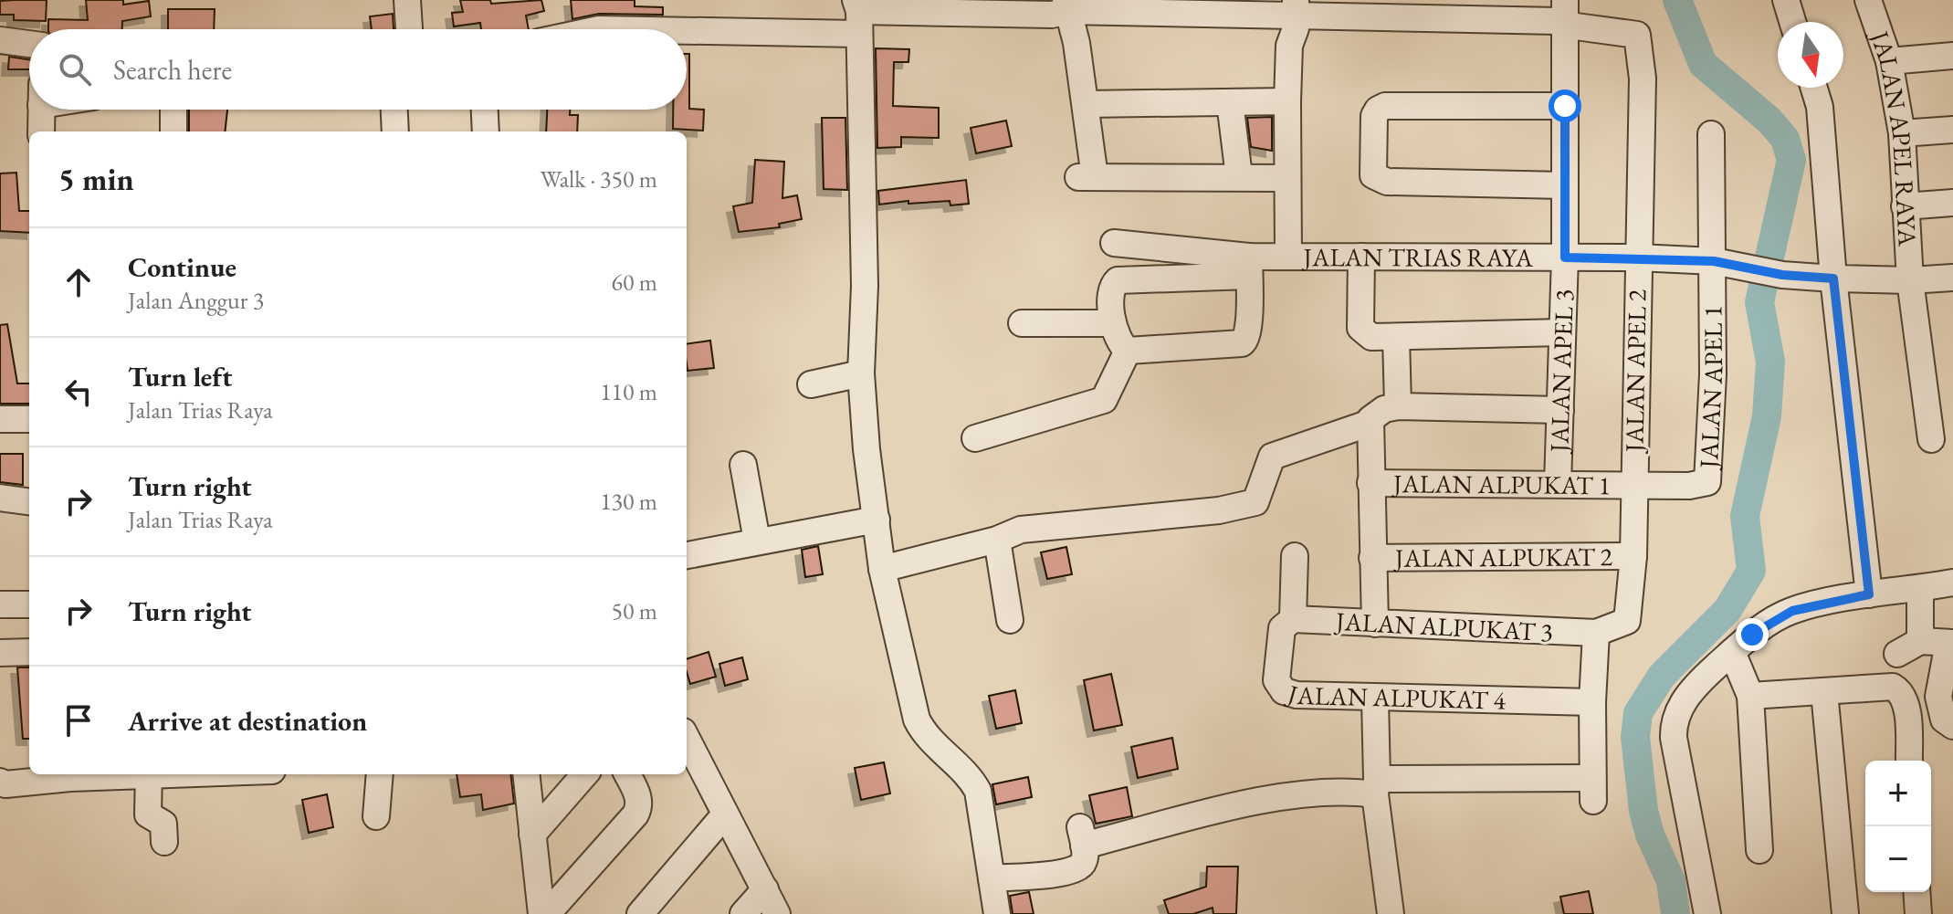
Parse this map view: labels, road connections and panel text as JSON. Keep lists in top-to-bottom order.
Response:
{
  "streets": {
    "street": [
      "JALAN APEL RAYA",
      "JALAN TRIAS RAYA",
      "JALAN APEL 3",
      "JALAN APEL 2",
      "JALAN APEL 1",
      "JALAN ALPUKAT 1",
      "JALAN ALPUKAT 2",
      "JALAN ALPUKAT 3",
      "JALAN ALPUKAT 4"
    ]
  },
  "crossings": [
    ["JALAN APEL RAYA", "JALAN TRIAS RAYA"],
    ["JALAN TRIAS RAYA", "JALAN APEL 3"],
    ["JALAN TRIAS RAYA", "JALAN APEL 2"],
    ["JALAN TRIAS RAYA", "JALAN APEL 1"],
    ["JALAN APEL 3", "JALAN APEL 2"],
    ["JALAN APEL 3", "JALAN ALPUKAT 1"],
    ["JALAN APEL 2", "JALAN APEL 1"],
    ["JALAN APEL 2", "JALAN ALPUKAT 1"],
    ["JALAN APEL 2", "JALAN ALPUKAT 2"],
    ["JALAN APEL 2", "JALAN ALPUKAT 3"],
    ["JALAN APEL 1", "JALAN ALPUKAT 1"],
    ["JALAN ALPUKAT 3", "JALAN ALPUKAT 4"]
  ],
  "north": "bottom",
  "page": {
    "search": "Search here",
    "heading": ["5 min", "Walk · 350 m"],
    "list": [
      ["Continue", "Jalan Anggur 3", "60 m"],
      ["Turn left", "Jalan Trias Raya", "110 m"],
      ["Turn right", "Jalan Trias Raya", "130 m"],
      ["Turn right", "50 m"],
      "Arrive at destination"
    ],
    "map_buttons": ["+", "−"]
  }
}
